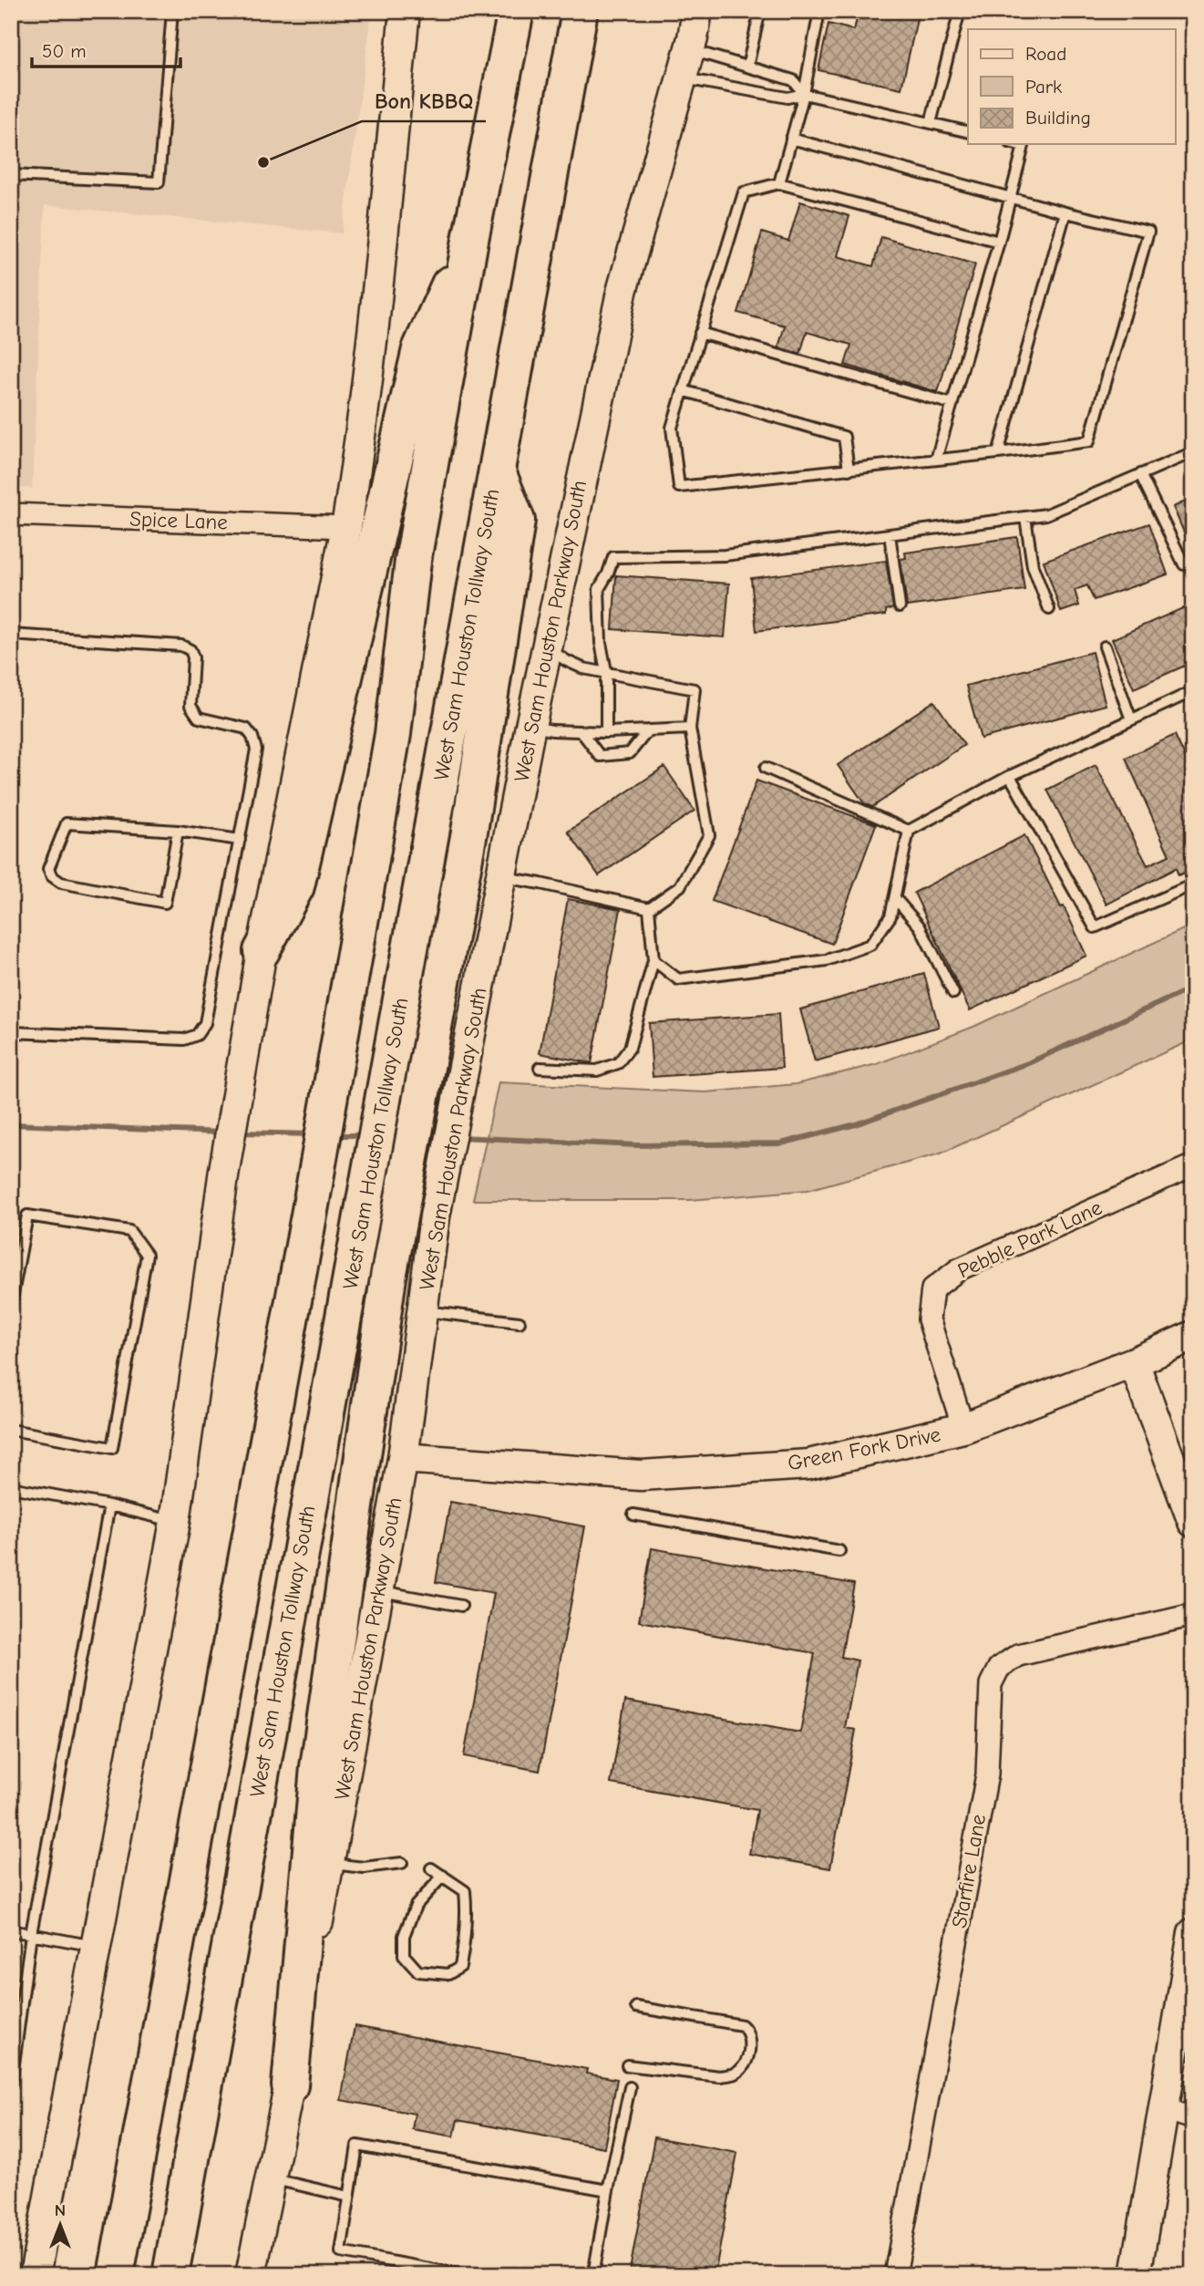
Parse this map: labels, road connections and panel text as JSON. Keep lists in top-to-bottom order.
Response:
{
  "streets": {
    "highway": ["West Sam Houston Tollway South"],
    "main road": ["West Sam Houston Parkway South", "Green Fork Drive"],
    "street": ["Spice Lane", "Pebble Park Lane", "Starfire Lane"]
  },
  "crossings": [
    ["West Sam Houston Parkway South", "Green Fork Drive"],
    ["Pebble Park Lane", "Green Fork Drive"]
  ],
  "places": ["Bon KBBQ"],
  "legend": ["Road", "Park", "Building"],
  "scale_bar": "50 m",
  "north": "top"
}
